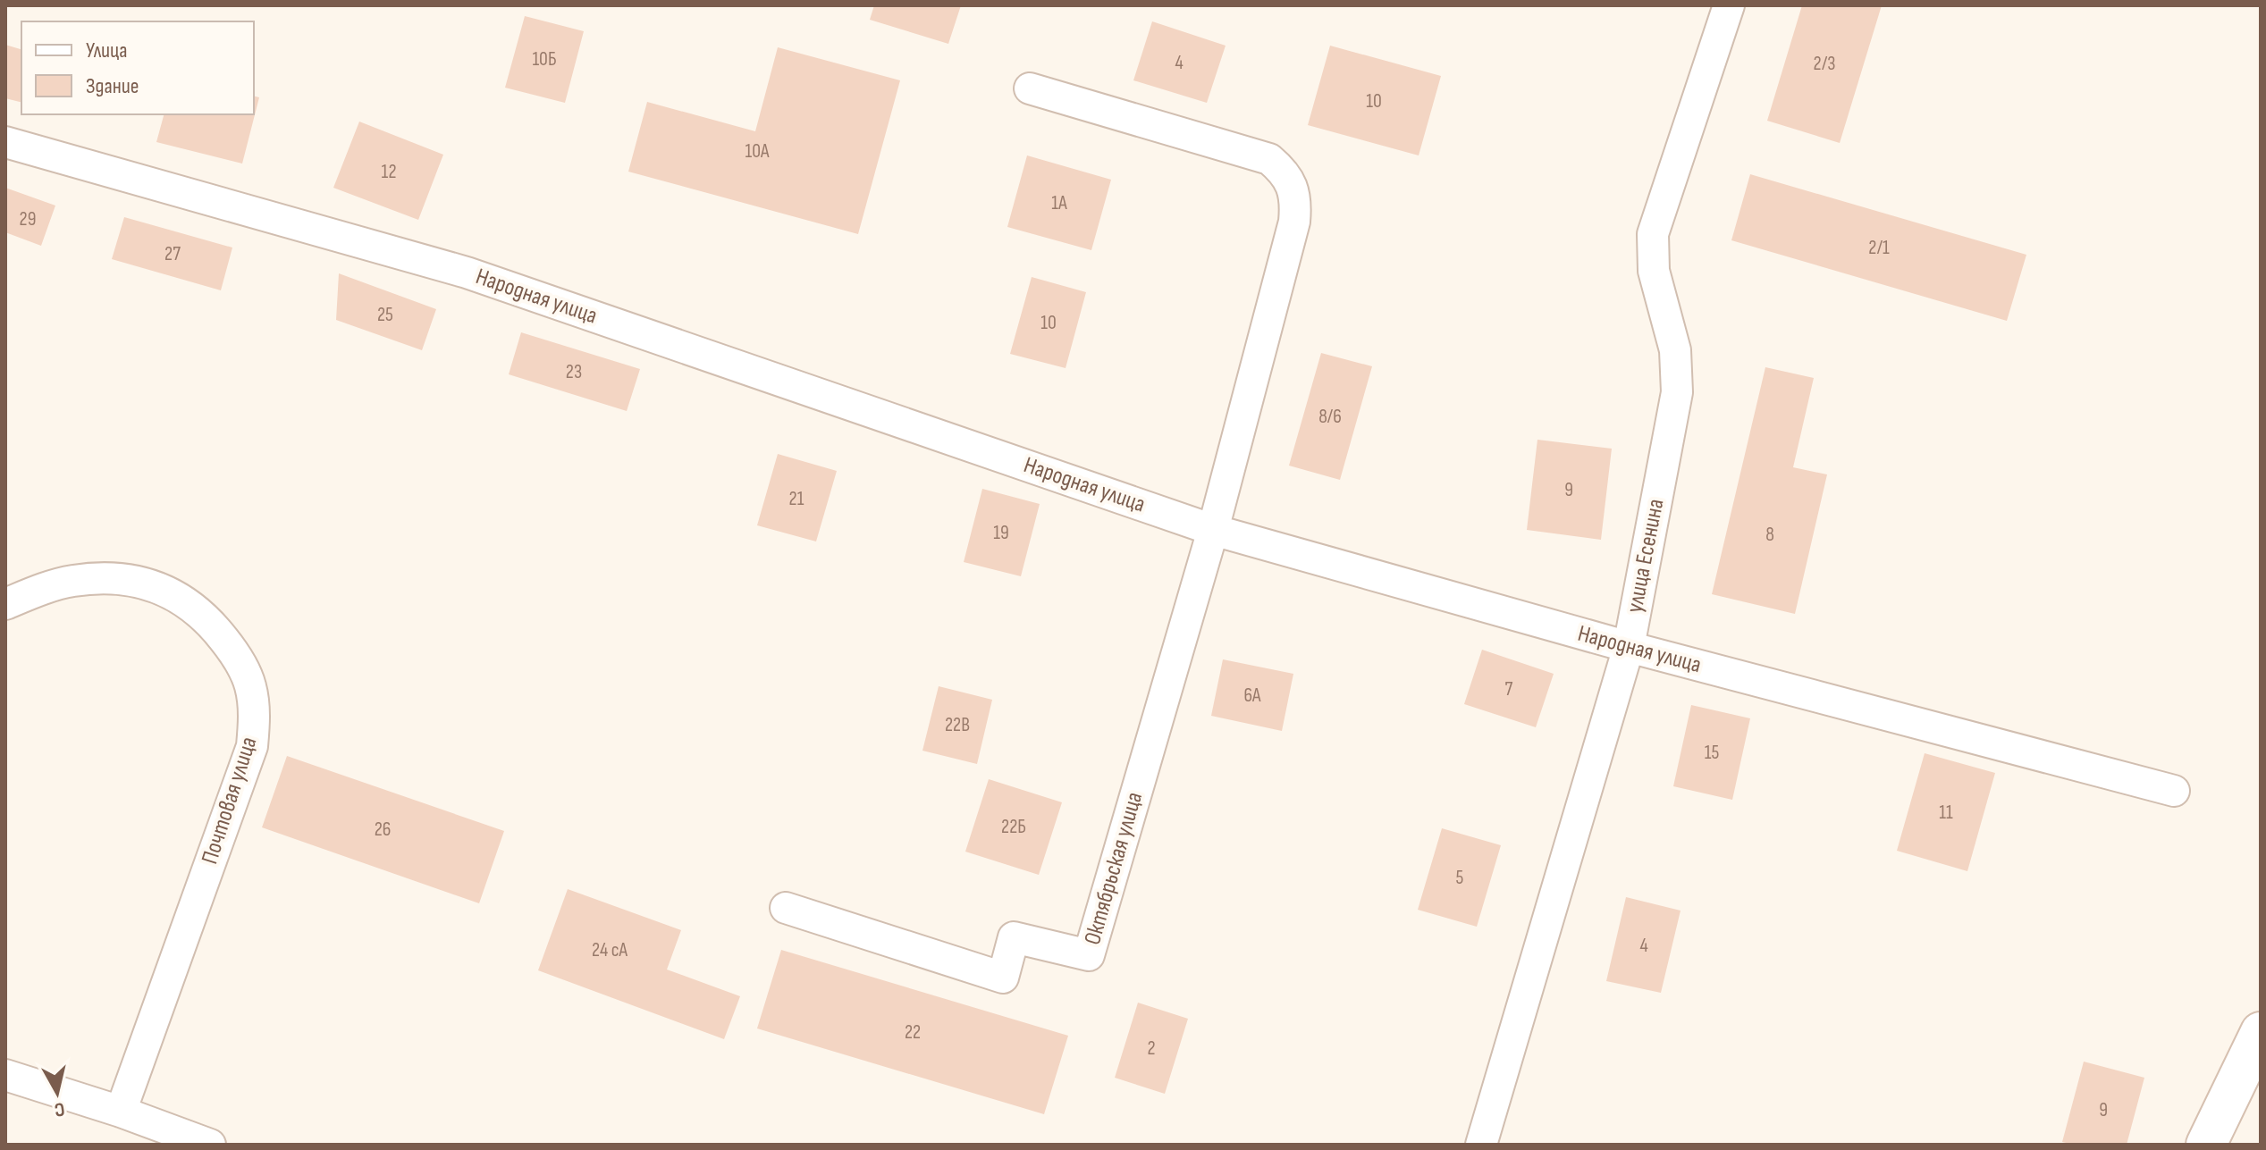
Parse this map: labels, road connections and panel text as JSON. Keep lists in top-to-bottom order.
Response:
{
  "streets": {
    "street": [
      "Народная улица",
      "улица Есенина",
      "Почтовая улица",
      "Октябрьская улица"
    ]
  },
  "crossings": [
    ["Народная улица", "улица Есенина"],
    ["Народная улица", "Октябрьская улица"]
  ],
  "house_numbers": [
    "10Б",
    "4",
    "2/3",
    "10",
    "10А",
    "12",
    "1А",
    "29",
    "2/1",
    "27",
    "25",
    "10",
    "23",
    "8/6",
    "9",
    "21",
    "19",
    "8",
    "7",
    "6А",
    "22В",
    "15",
    "11",
    "22Б",
    "26",
    "5",
    "4",
    "24 сА",
    "22",
    "2",
    "9"
  ],
  "legend": ["Улица", "Здание"],
  "north": "bottom"
}
